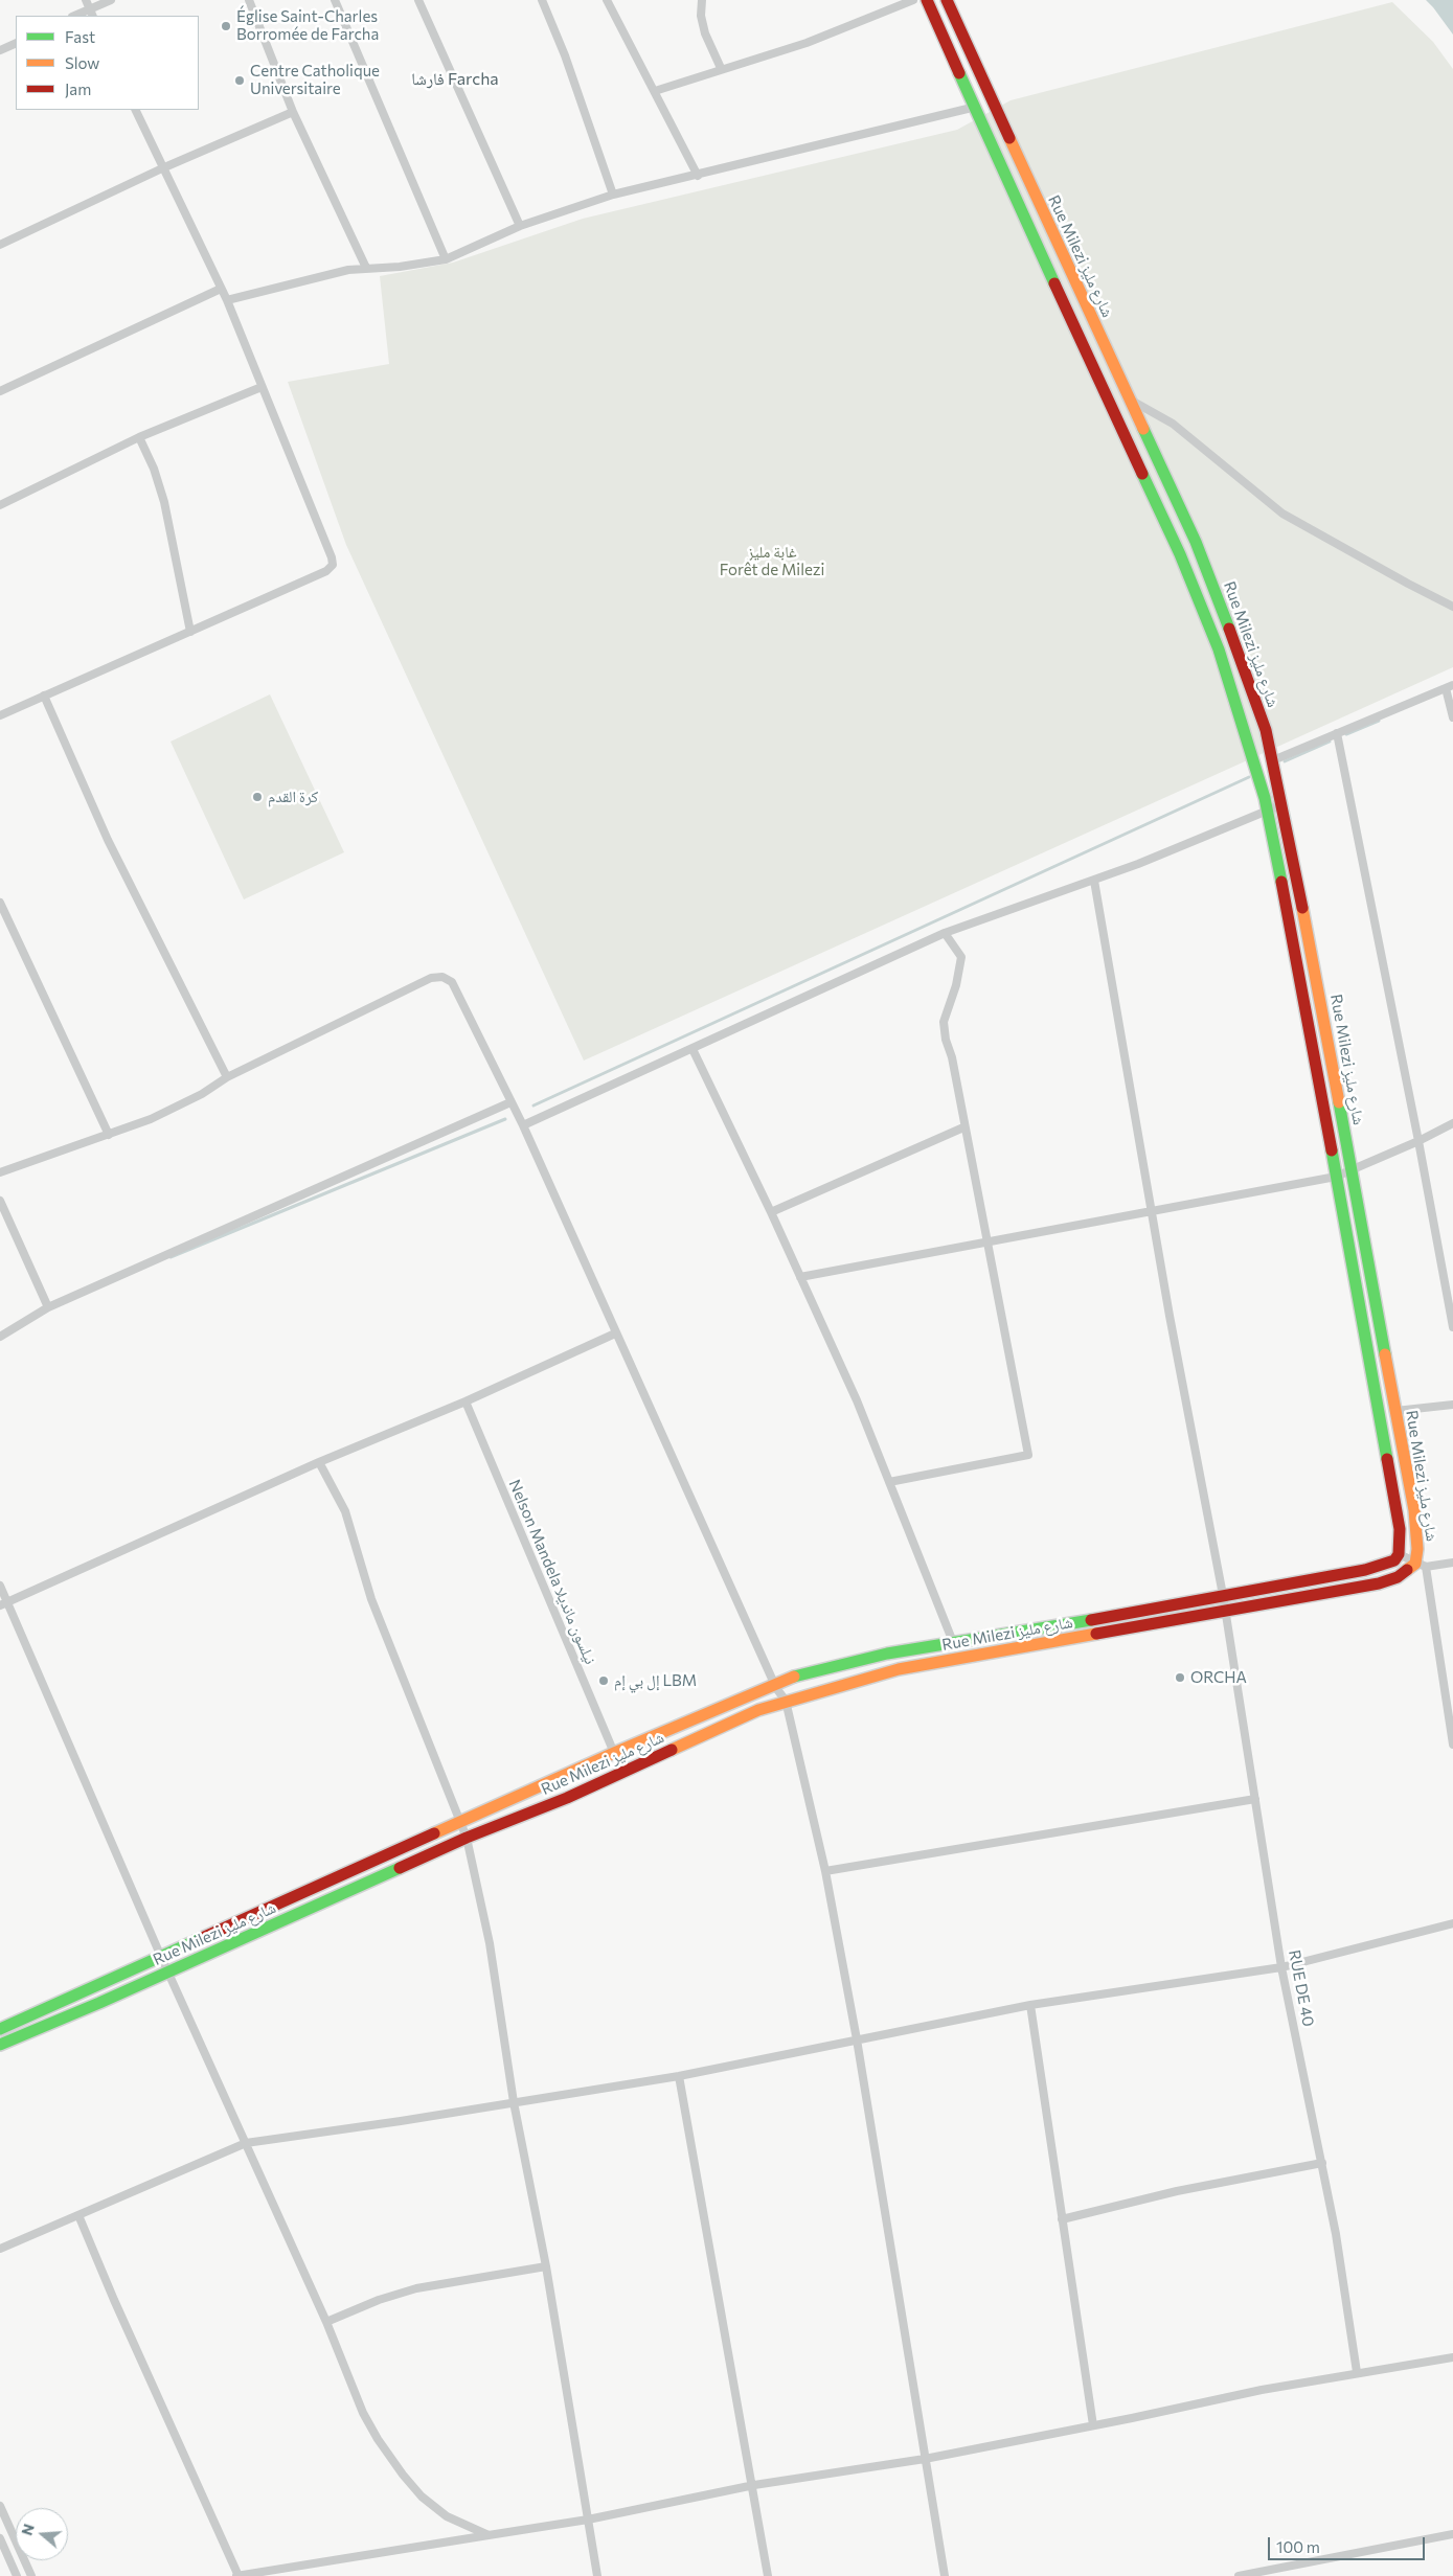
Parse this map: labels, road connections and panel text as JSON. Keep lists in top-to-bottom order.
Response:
{
  "streets": {
    "street": ["Rue Milezi شارع مليز", "Nelson Mandela نيلسون مانديلا", "RUE DE 40"]
  },
  "crossings": [
    ["Rue Milezi شارع مليز", "Nelson Mandela نيلسون مانديلا"],
    ["Rue Milezi شارع مليز", "RUE DE 40"]
  ],
  "districts": ["فارشا Farcha"],
  "parks": ["غابة مليز Forêt de Milezi"],
  "places": [
    "Église Saint-Charles Borromée de Farcha",
    "Centre Catholique Universitaire",
    "كرة القدم",
    "ORCHA",
    "إل بي إم LBM"
  ],
  "legend": ["Fast", "Slow", "Jam"],
  "scale_bar": "100 m",
  "north": "left"
}
